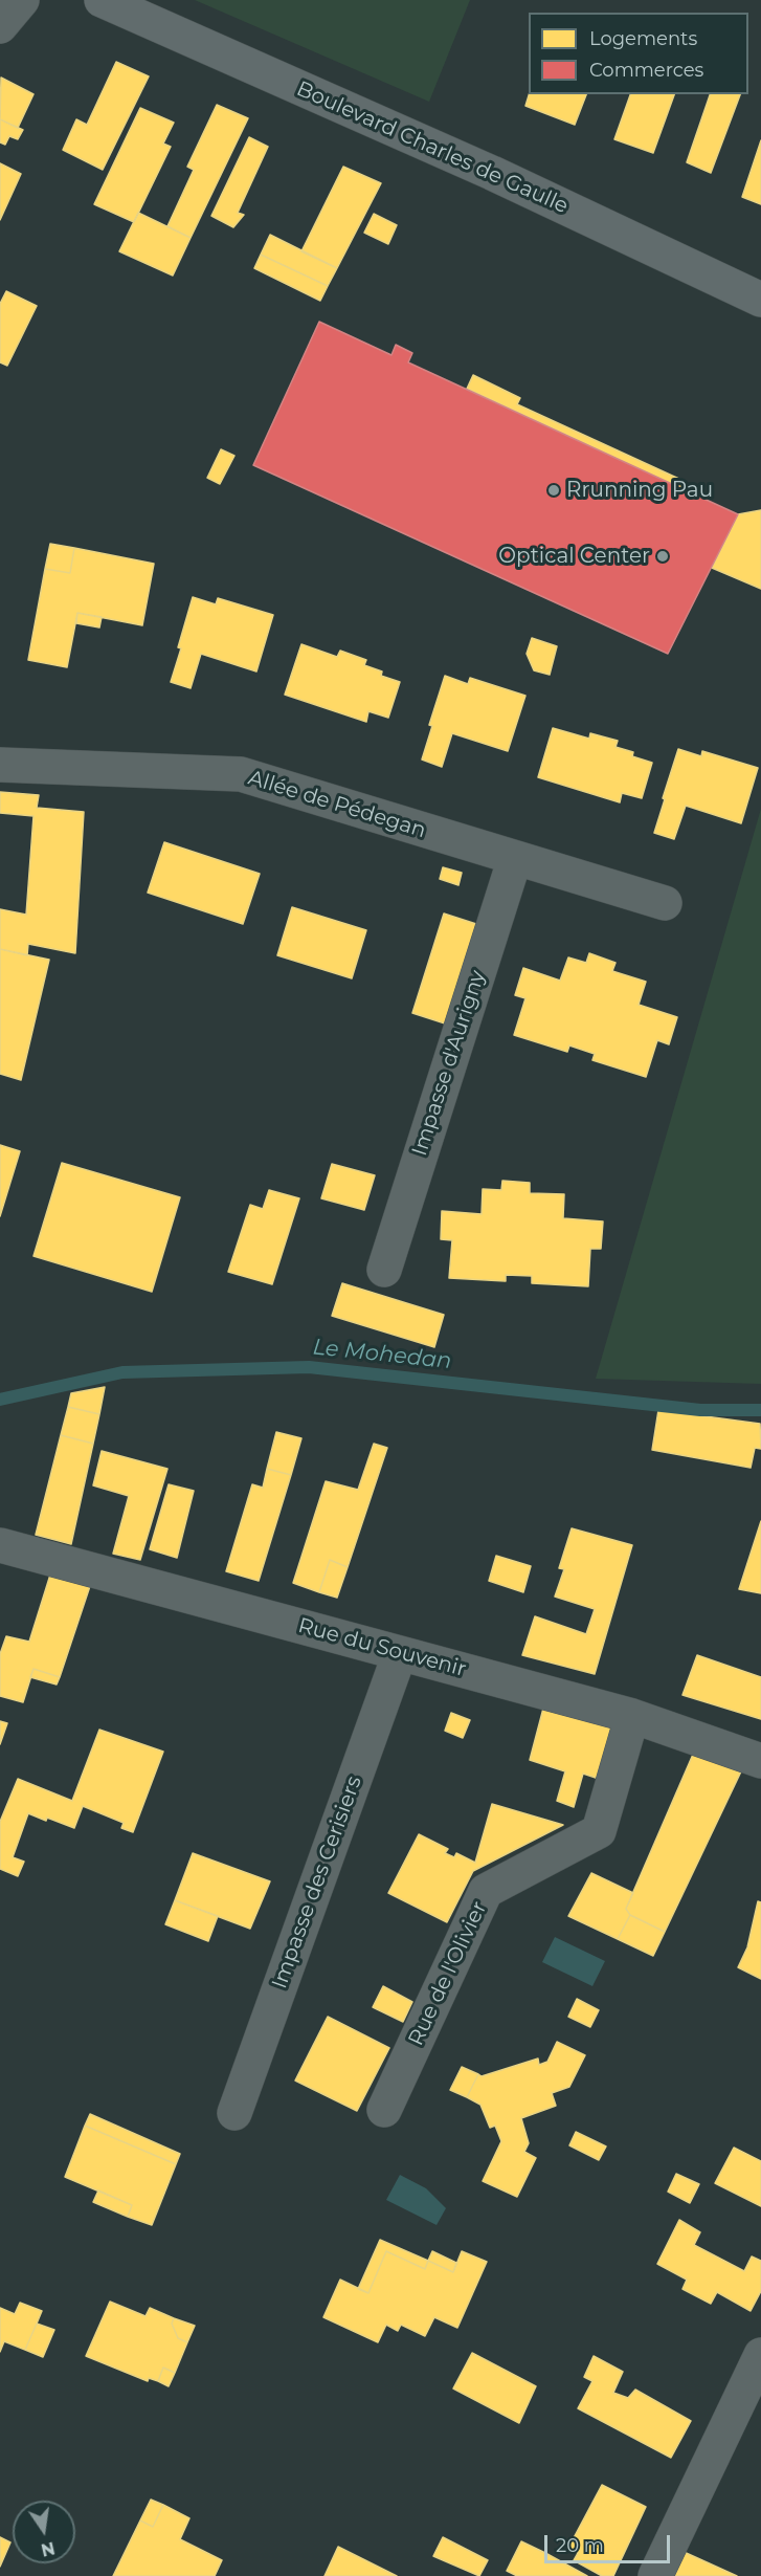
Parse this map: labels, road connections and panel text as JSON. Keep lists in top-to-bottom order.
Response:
{
  "streets": {
    "main road": ["Boulevard Charles de Gaulle"],
    "street": [
      "Allée de Pédegan",
      "Impasse d'Aurigny",
      "Rue du Souvenir",
      "Impasse des Cerisiers",
      "Rue de l'Olivier"
    ]
  },
  "crossings": [
    ["Allée de Pédegan", "Impasse d'Aurigny"],
    ["Rue du Souvenir", "Impasse des Cerisiers"],
    ["Rue du Souvenir", "Rue de l'Olivier"]
  ],
  "water": ["Le Mohedan"],
  "places": ["Rrunning Pau", "Optical Center"],
  "legend": ["Logements", "Commerces"],
  "scale_bar": "20 m",
  "north": "bottom"
}
